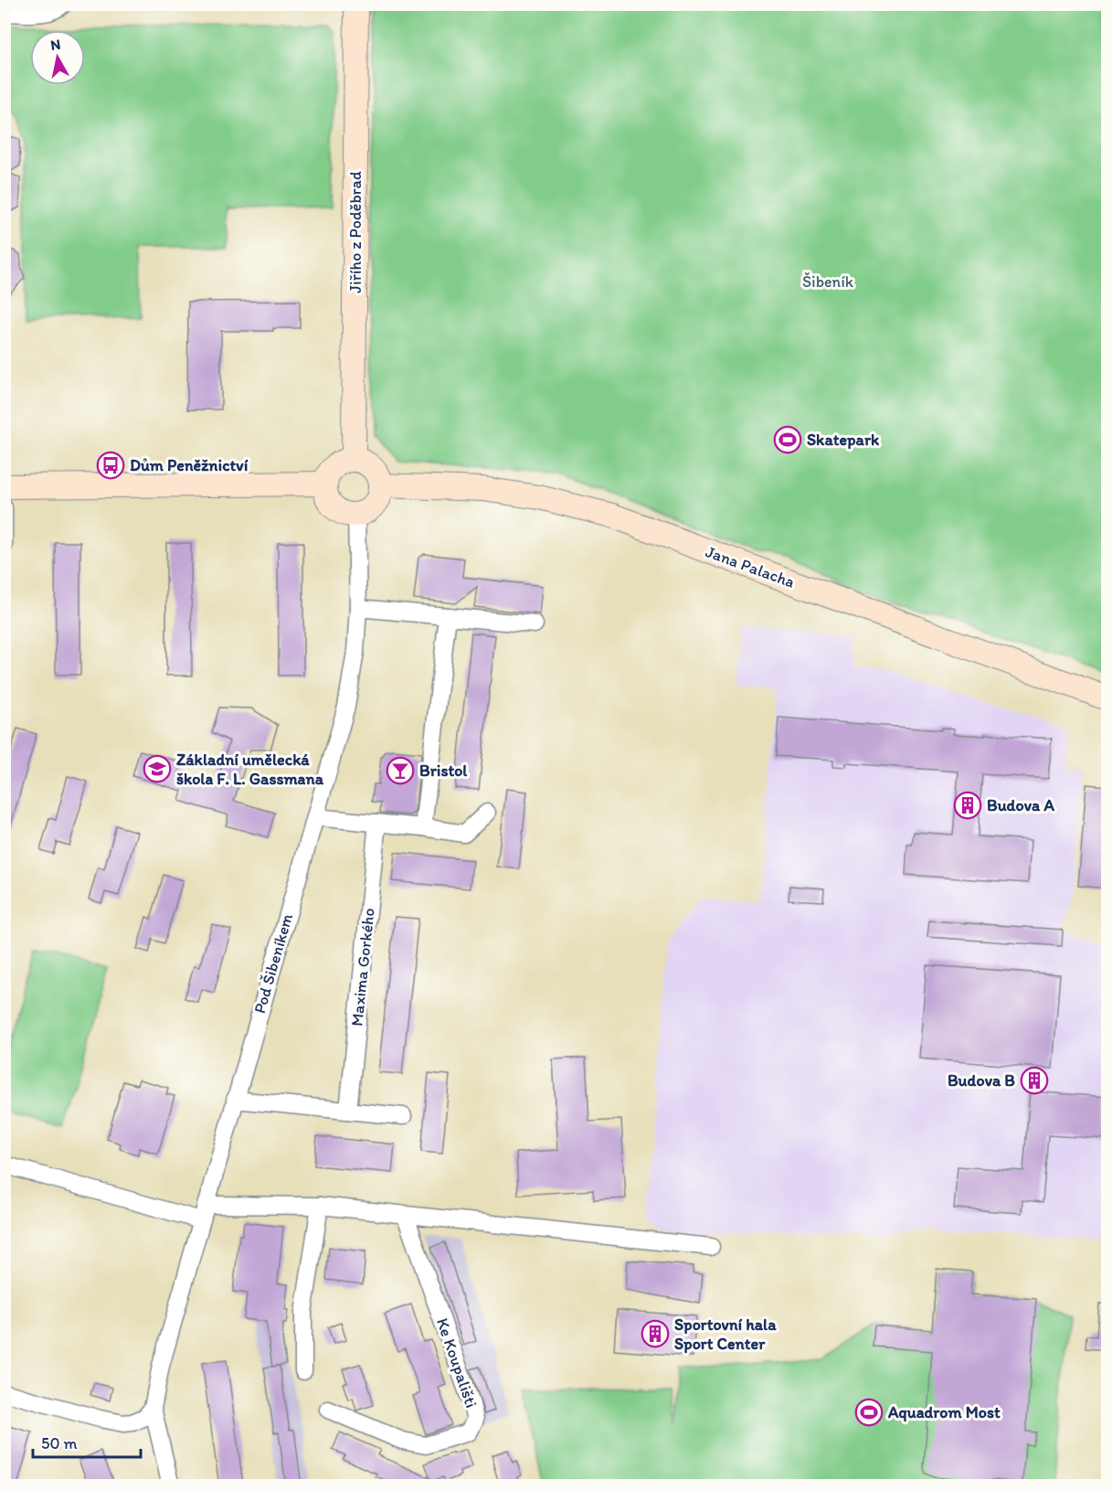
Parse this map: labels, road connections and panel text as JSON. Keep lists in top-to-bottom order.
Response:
{
  "streets": {
    "street": [
      "Jiřího z Poděbrad",
      "Jana Palacha",
      "Pod Šibeníkem",
      "Maxima Gorkého",
      "Ke Koupališti"
    ]
  },
  "crossings": [
    ["Jiřího z Poděbrad", "Jana Palacha"],
    ["Jiřího z Poděbrad", "Pod Šibeníkem"],
    ["Jana Palacha", "Pod Šibeníkem"]
  ],
  "parks": ["Šibeník"],
  "places": {
    "sports": ["Skatepark", "Aquadrom Most"],
    "bus stop": ["Dům Peněžnictví"],
    "school or university": ["Základní umělecká škola F. L. Gassmana"],
    "bar": ["Bristol"],
    "building": ["Budova A", "Budova B", "Sportovní hala Sport Center"]
  },
  "scale_bar": "50 m",
  "north": "top"
}
